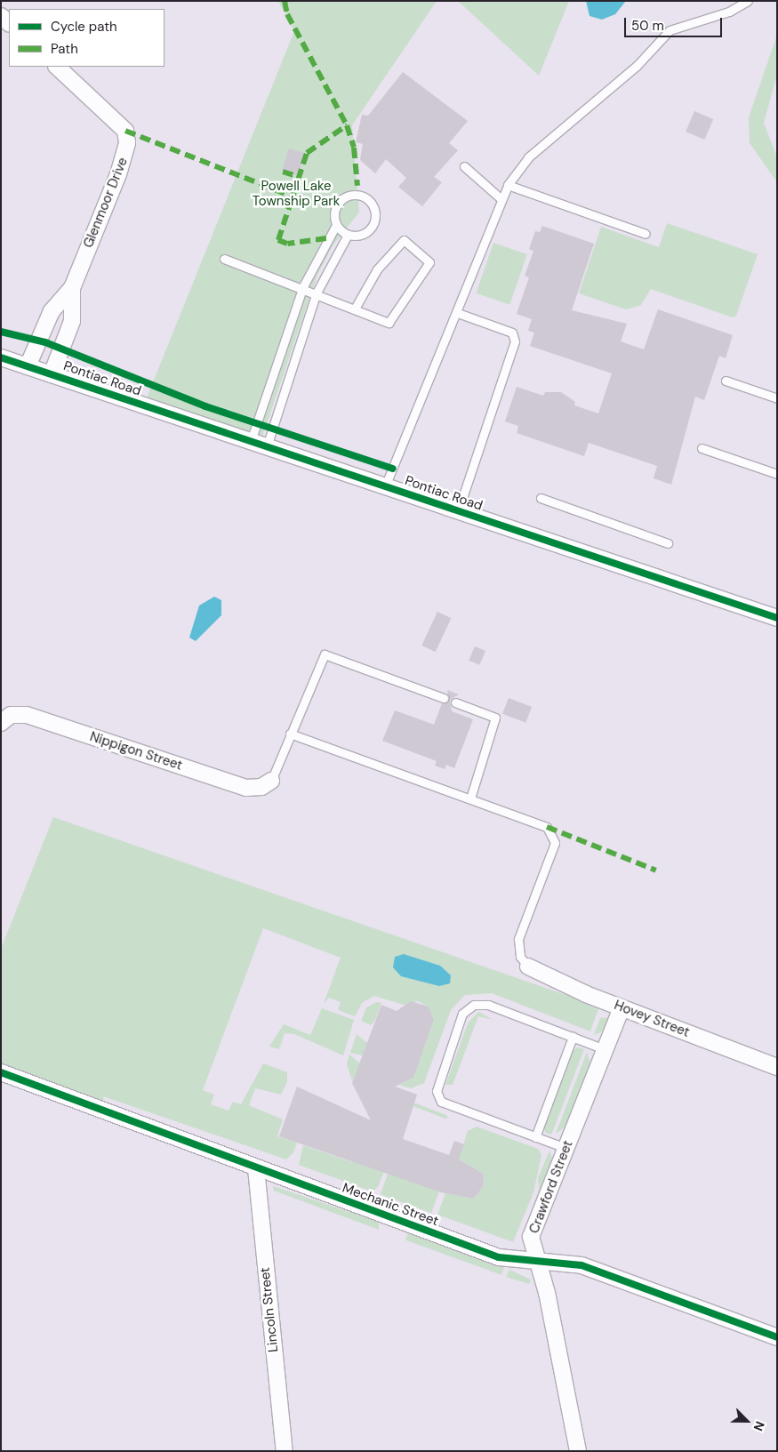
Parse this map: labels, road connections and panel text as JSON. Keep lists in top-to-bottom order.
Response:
{
  "streets": {
    "street": [
      "Glenmoor Drive",
      "Pontiac Road",
      "Nippigon Street",
      "Hovey Street",
      "Crawford Street",
      "Mechanic Street",
      "Lincoln Street"
    ]
  },
  "crossings": [
    ["Glenmoor Drive", "Pontiac Road"],
    ["Hovey Street", "Crawford Street"],
    ["Crawford Street", "Mechanic Street"],
    ["Mechanic Street", "Lincoln Street"]
  ],
  "parks": ["Powell Lake Township Park"],
  "legend": ["Cycle path", "Path"],
  "scale_bar": "50 m",
  "north": "bottom right"
}
